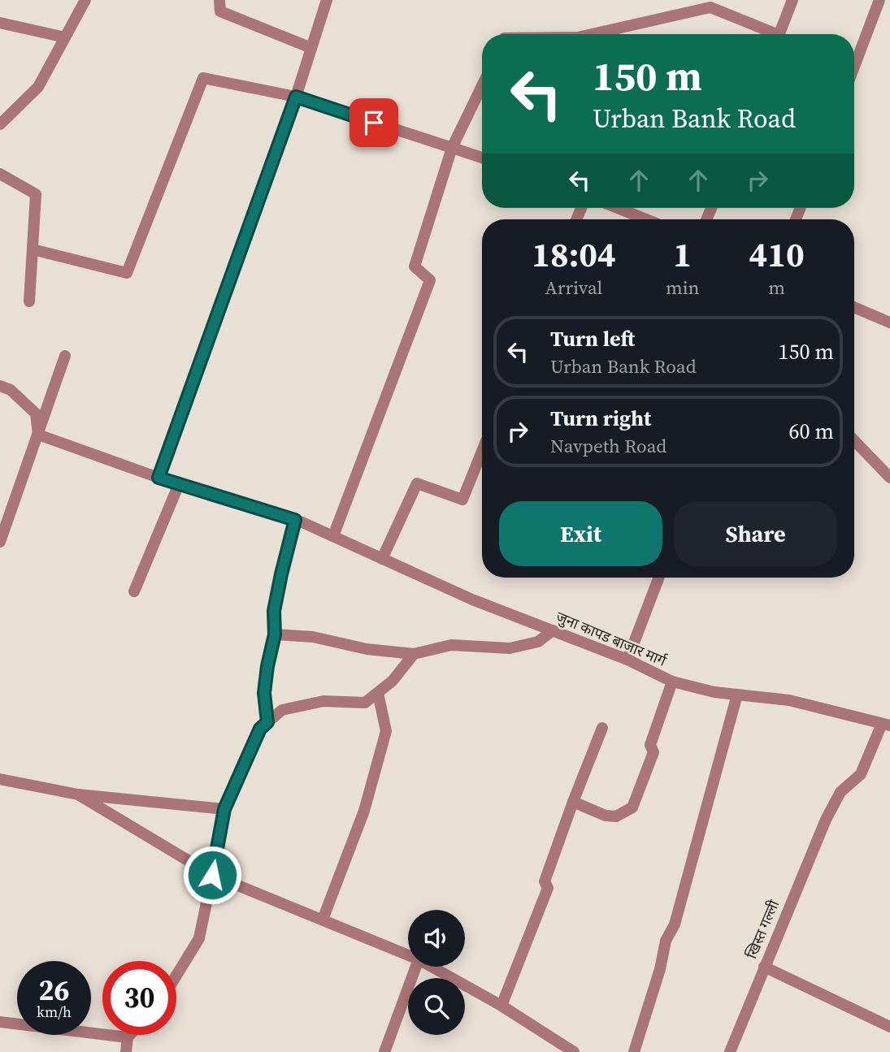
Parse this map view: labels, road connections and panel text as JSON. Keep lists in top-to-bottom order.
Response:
{
  "streets": {
    "street": ["जुना कापड बाजार मार्ग", "खिस्त गल्ली"]
  },
  "crossings": [
    ["जुना कापड बाजार मार्ग", "खिस्त गल्ली"]
  ],
  "page": {
    "turn": ["150 m", "Urban Bank Road"],
    "eta": [
      "18:04",
      "Arrival",
      "1",
      "min",
      "410",
      "m"
    ],
    "list": [
      {
        "name": "Turn left",
        "note": "Urban Bank Road",
        "value": "150 m"
      },
      {
        "name": "Turn right",
        "note": "Navpeth Road",
        "value": "60 m"
      }
    ],
    "buttons": ["Exit", "Share"],
    "speed": "26 km/h",
    "limit": "30"
  }
}
